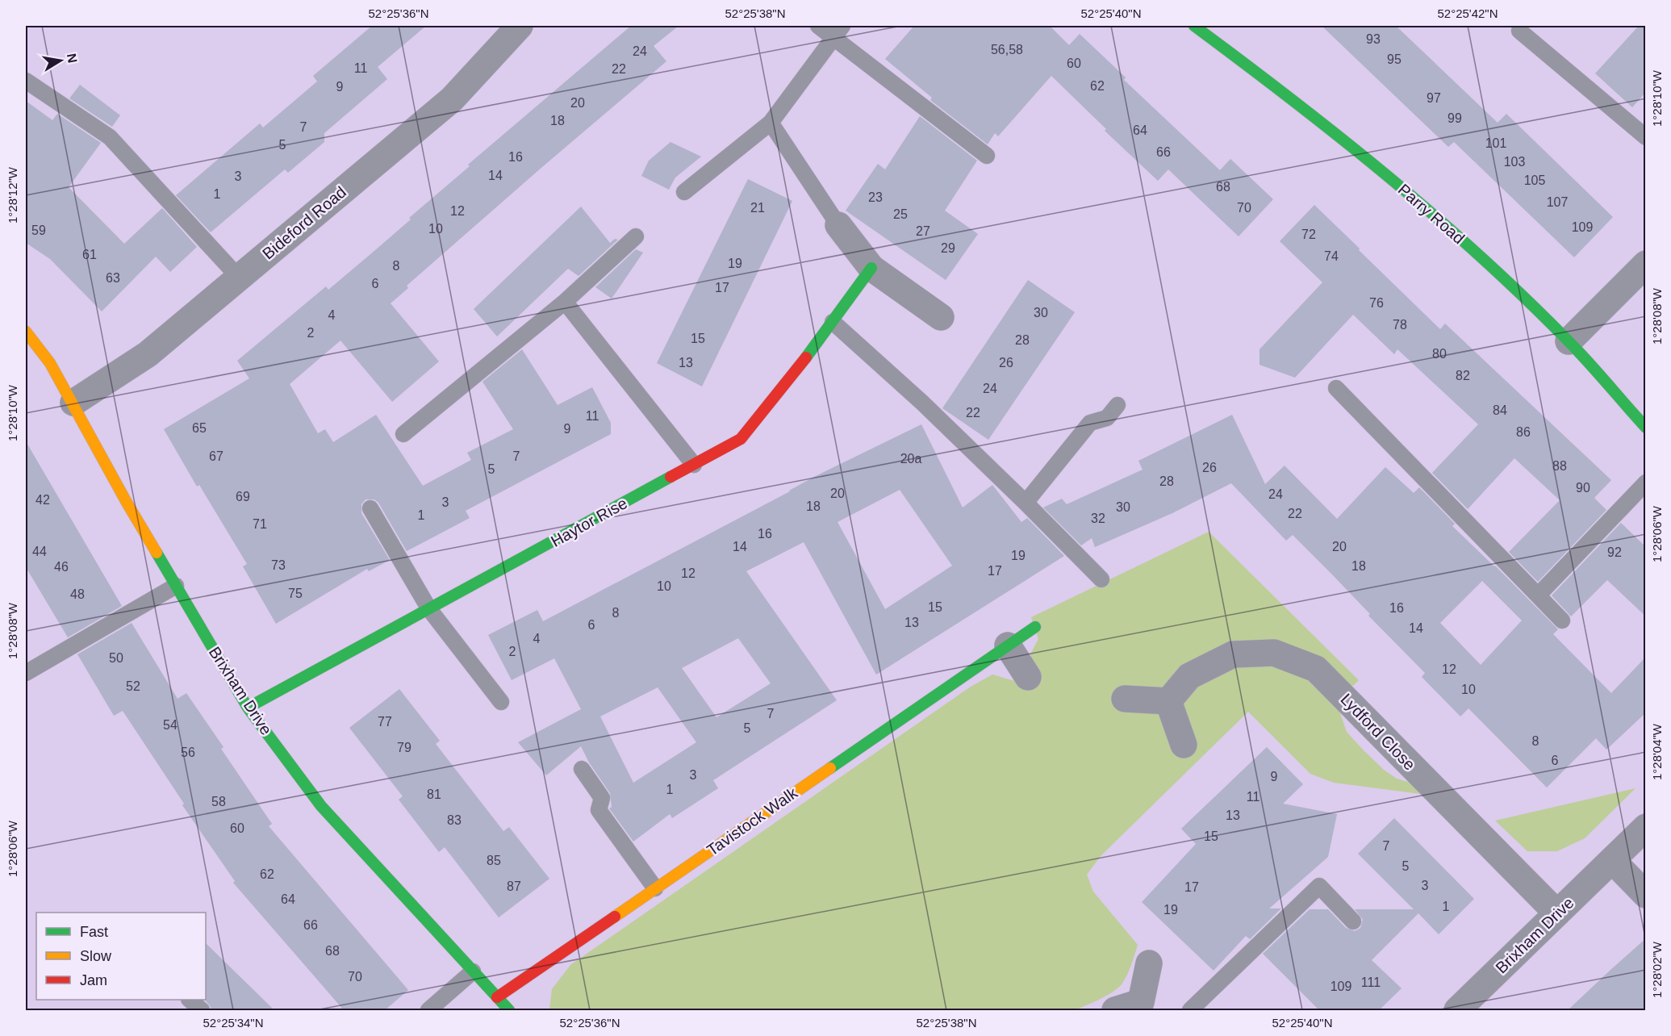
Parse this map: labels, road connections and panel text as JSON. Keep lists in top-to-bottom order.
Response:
{
  "streets": {
    "street": [
      "Parry Road",
      "Bideford Road",
      "Haytor Rise",
      "Brixham Drive",
      "Lydford Close",
      "Tavistock Walk"
    ]
  },
  "crossings": [
    ["Bideford Road", "Brixham Drive"],
    ["Haytor Rise", "Brixham Drive"],
    ["Brixham Drive", "Lydford Close"],
    ["Brixham Drive", "Tavistock Walk"]
  ],
  "house_numbers": [
    "93",
    "56,58",
    "24",
    "95",
    "60",
    "11",
    "22",
    "62",
    "9",
    "97",
    "20",
    "99",
    "18",
    "7",
    "64",
    "101",
    "5",
    "66",
    "16",
    "103",
    "14",
    "3",
    "105",
    "68",
    "1",
    "23",
    "107",
    "21",
    "70",
    "12",
    "25",
    "109",
    "10",
    "59",
    "27",
    "72",
    "29",
    "61",
    "74",
    "19",
    "8",
    "63",
    "6",
    "17",
    "76",
    "30",
    "4",
    "78",
    "2",
    "15",
    "28",
    "80",
    "13",
    "26",
    "82",
    "24",
    "84",
    "22",
    "11",
    "65",
    "9",
    "86",
    "67",
    "7",
    "20a",
    "88",
    "26",
    "5",
    "28",
    "90",
    "20",
    "24",
    "69",
    "42",
    "3",
    "18",
    "30",
    "22",
    "1",
    "32",
    "71",
    "16",
    "14",
    "20",
    "44",
    "92",
    "19",
    "73",
    "18",
    "46",
    "17",
    "12",
    "10",
    "75",
    "48",
    "15",
    "16",
    "8",
    "13",
    "6",
    "14",
    "4",
    "2",
    "50",
    "12",
    "52",
    "10",
    "7",
    "77",
    "54",
    "5",
    "8",
    "79",
    "56",
    "6",
    "3",
    "9",
    "1",
    "81",
    "11",
    "58",
    "13",
    "83",
    "60",
    "15",
    "7",
    "85",
    "5",
    "62",
    "3",
    "87",
    "17",
    "64",
    "1",
    "19",
    "66",
    "68",
    "70",
    "111",
    "109"
  ],
  "legend": ["Fast", "Slow", "Jam"],
  "north": "right",
  "coordinates": [
    "52°25'36\"N",
    "52°25'38\"N",
    "52°25'40\"N",
    "52°25'42\"N",
    "1°28'10\"W",
    "1°28'12\"W",
    "1°28'08\"W",
    "1°28'06\"W",
    "1°28'04\"W",
    "1°28'02\"W",
    "52°25'34\"N"
  ]
}
